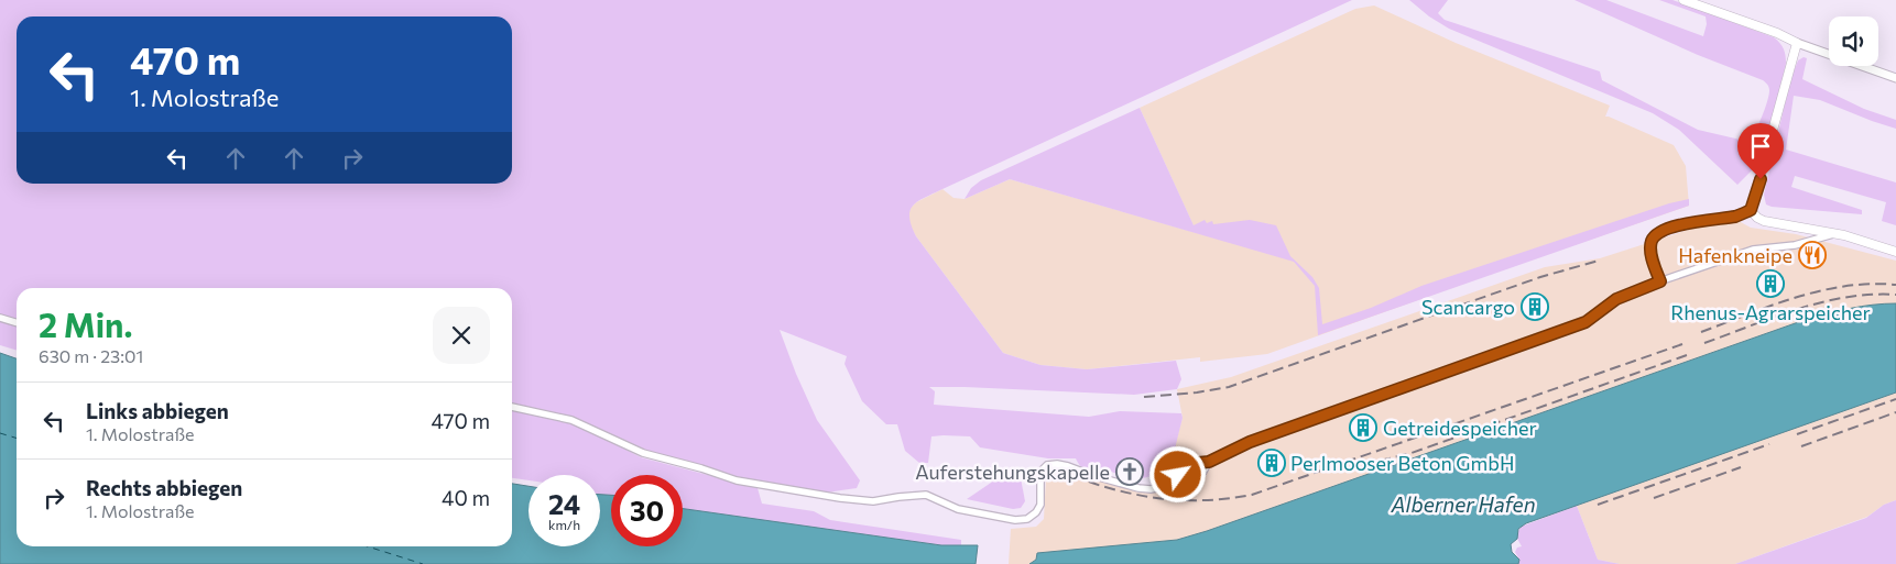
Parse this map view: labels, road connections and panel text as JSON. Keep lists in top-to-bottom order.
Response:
{
  "water": ["Alberner Hafen"],
  "places": {
    "restaurant": ["Hafenkneipe"],
    "building": [
      "Rhenus-Agrarspeicher",
      "Scancargo",
      "Getreidespeicher",
      "Perlmooser Beton GmbH"
    ],
    "church": ["Auferstehungskapelle"]
  },
  "page": {
    "turn": ["470 m", "1. Molostraße"],
    "heading": ["2 Min.", "630 m · 23:01"],
    "list": [
      {
        "name": "Links abbiegen",
        "note": "1. Molostraße",
        "value": "470 m"
      },
      {
        "name": "Rechts abbiegen",
        "note": "1. Molostraße",
        "value": "40 m"
      }
    ],
    "speed": "24 km/h",
    "limit": "30"
  }
}
